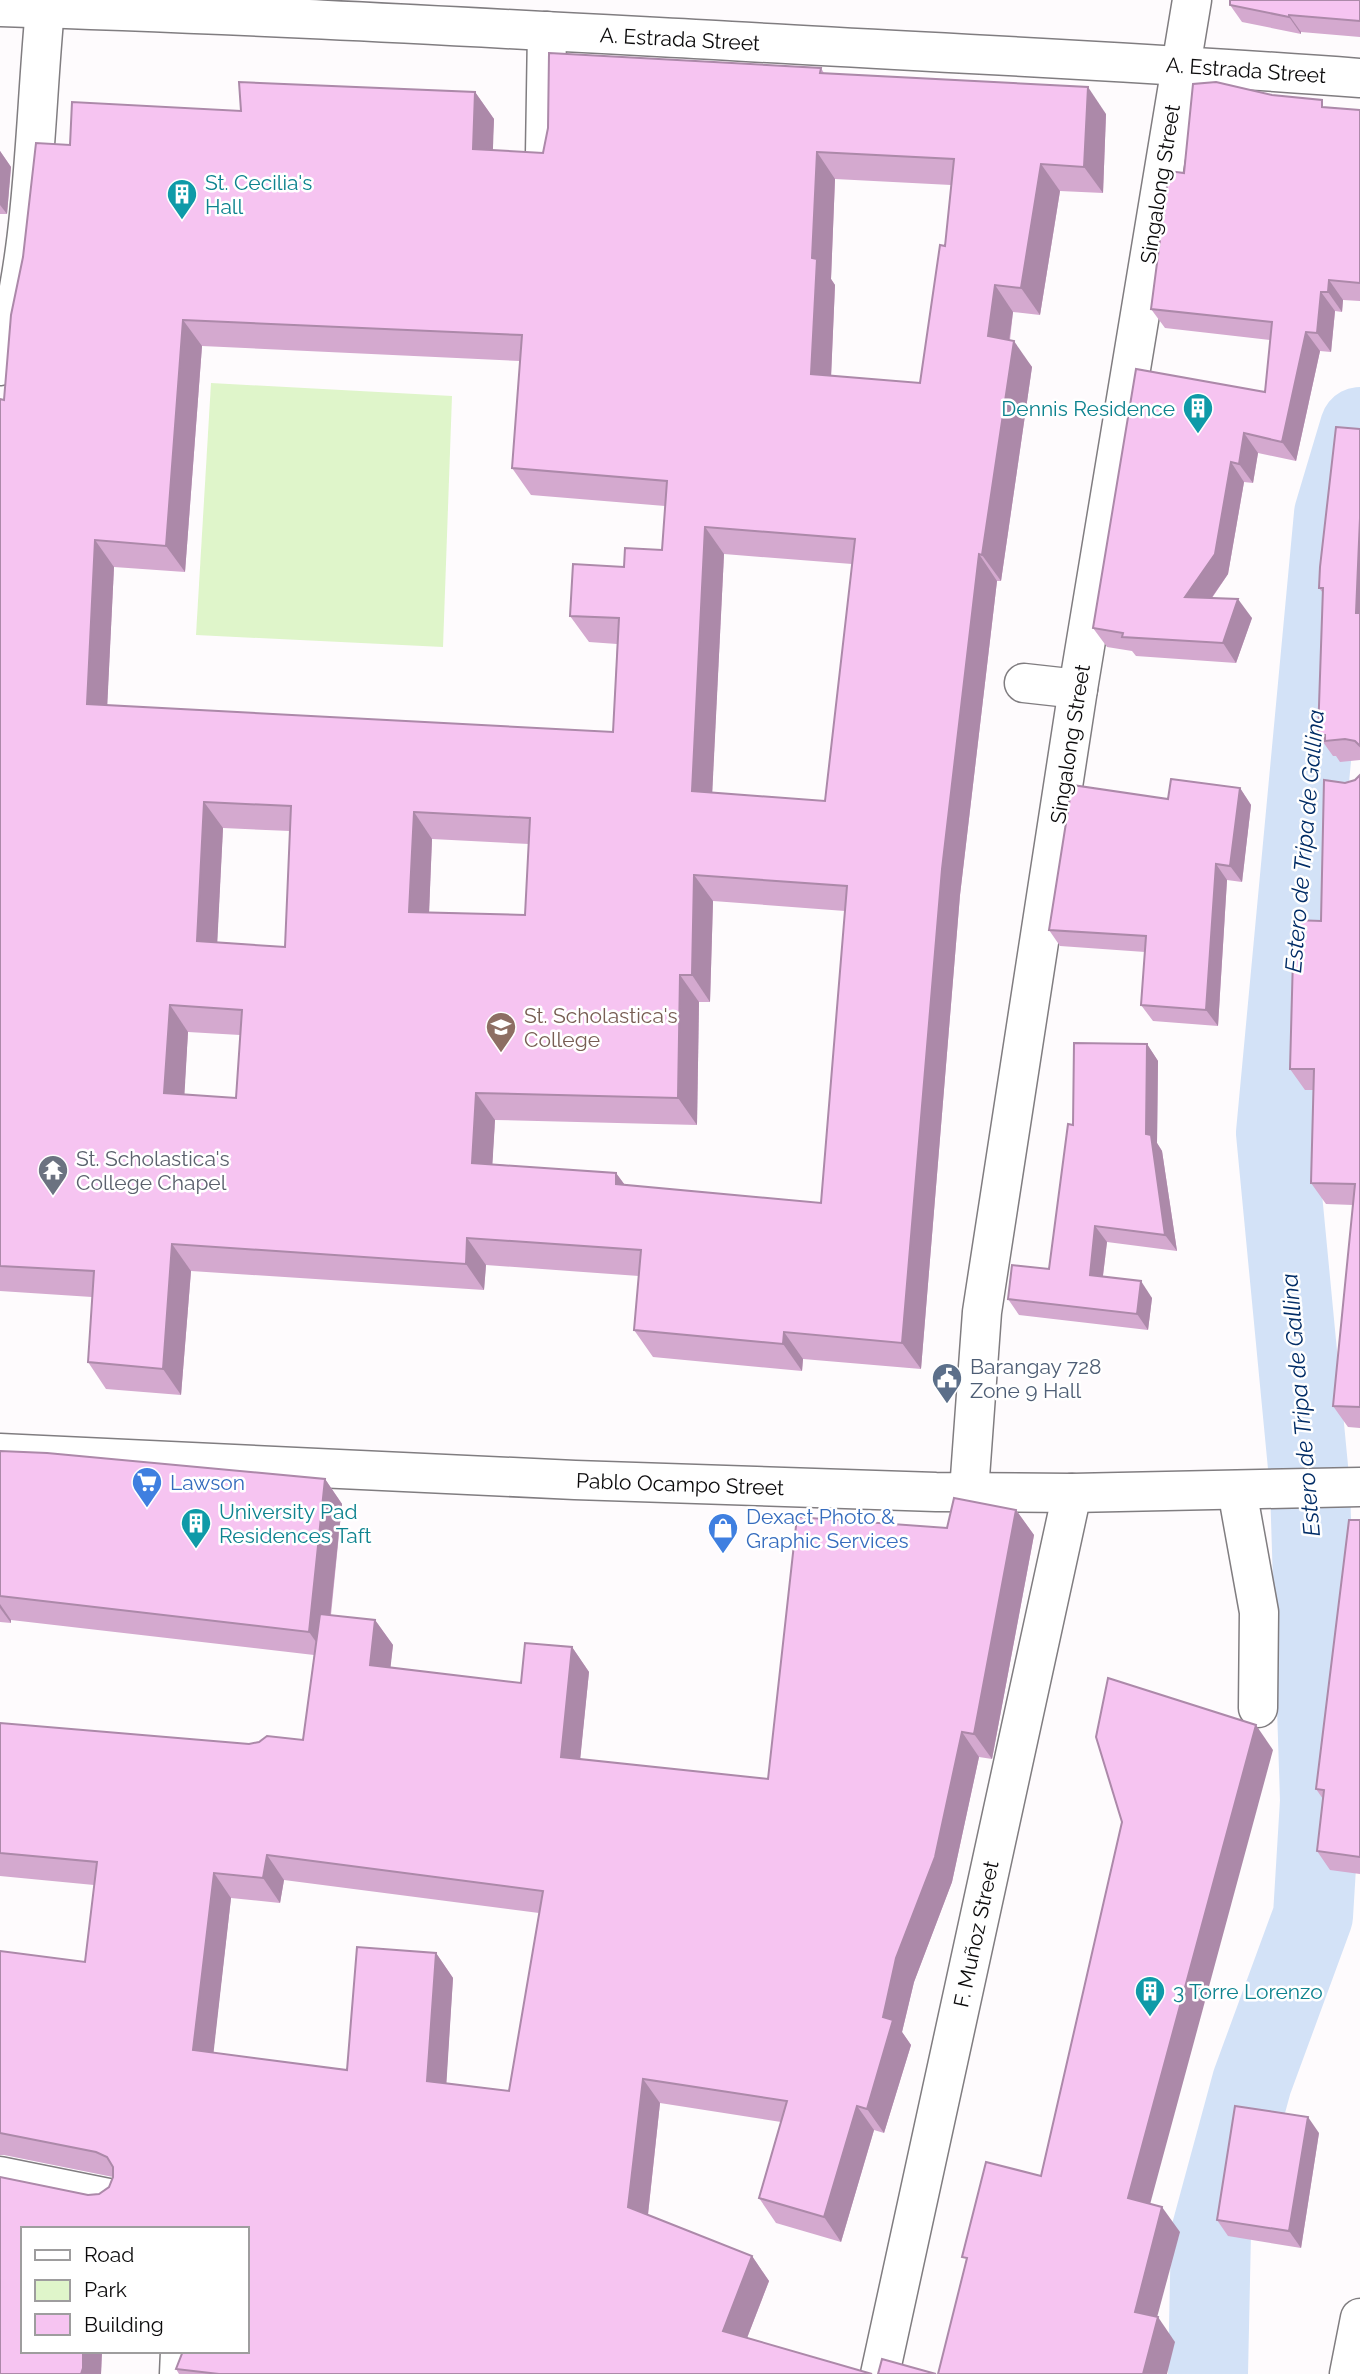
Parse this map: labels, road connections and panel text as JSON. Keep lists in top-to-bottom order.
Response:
{
  "streets": {
    "main road": [
      "A. Estrada Street",
      "Singalong Street",
      "Pablo Ocampo Street",
      "F. Muñoz Street"
    ]
  },
  "crossings": [
    ["A. Estrada Street", "Singalong Street"],
    ["Singalong Street", "Pablo Ocampo Street"],
    ["Pablo Ocampo Street", "F. Muñoz Street"]
  ],
  "water": ["Estero de Tripa de Gallina"],
  "places": {
    "building": [
      "St. Cecilia's Hall",
      "Dennis Residence",
      "University Pad Residences Taft",
      "3 Torre Lorenzo"
    ],
    "school or university": ["St. Scholastica's College"],
    "temple": ["St. Scholastica's College Chapel"],
    "public building": ["Barangay 728 Zone 9 Hall"],
    "supermarket": ["Lawson"],
    "shop": ["Dexact Photo & Graphic Services"]
  },
  "legend": ["Road", "Park", "Building"]
}
